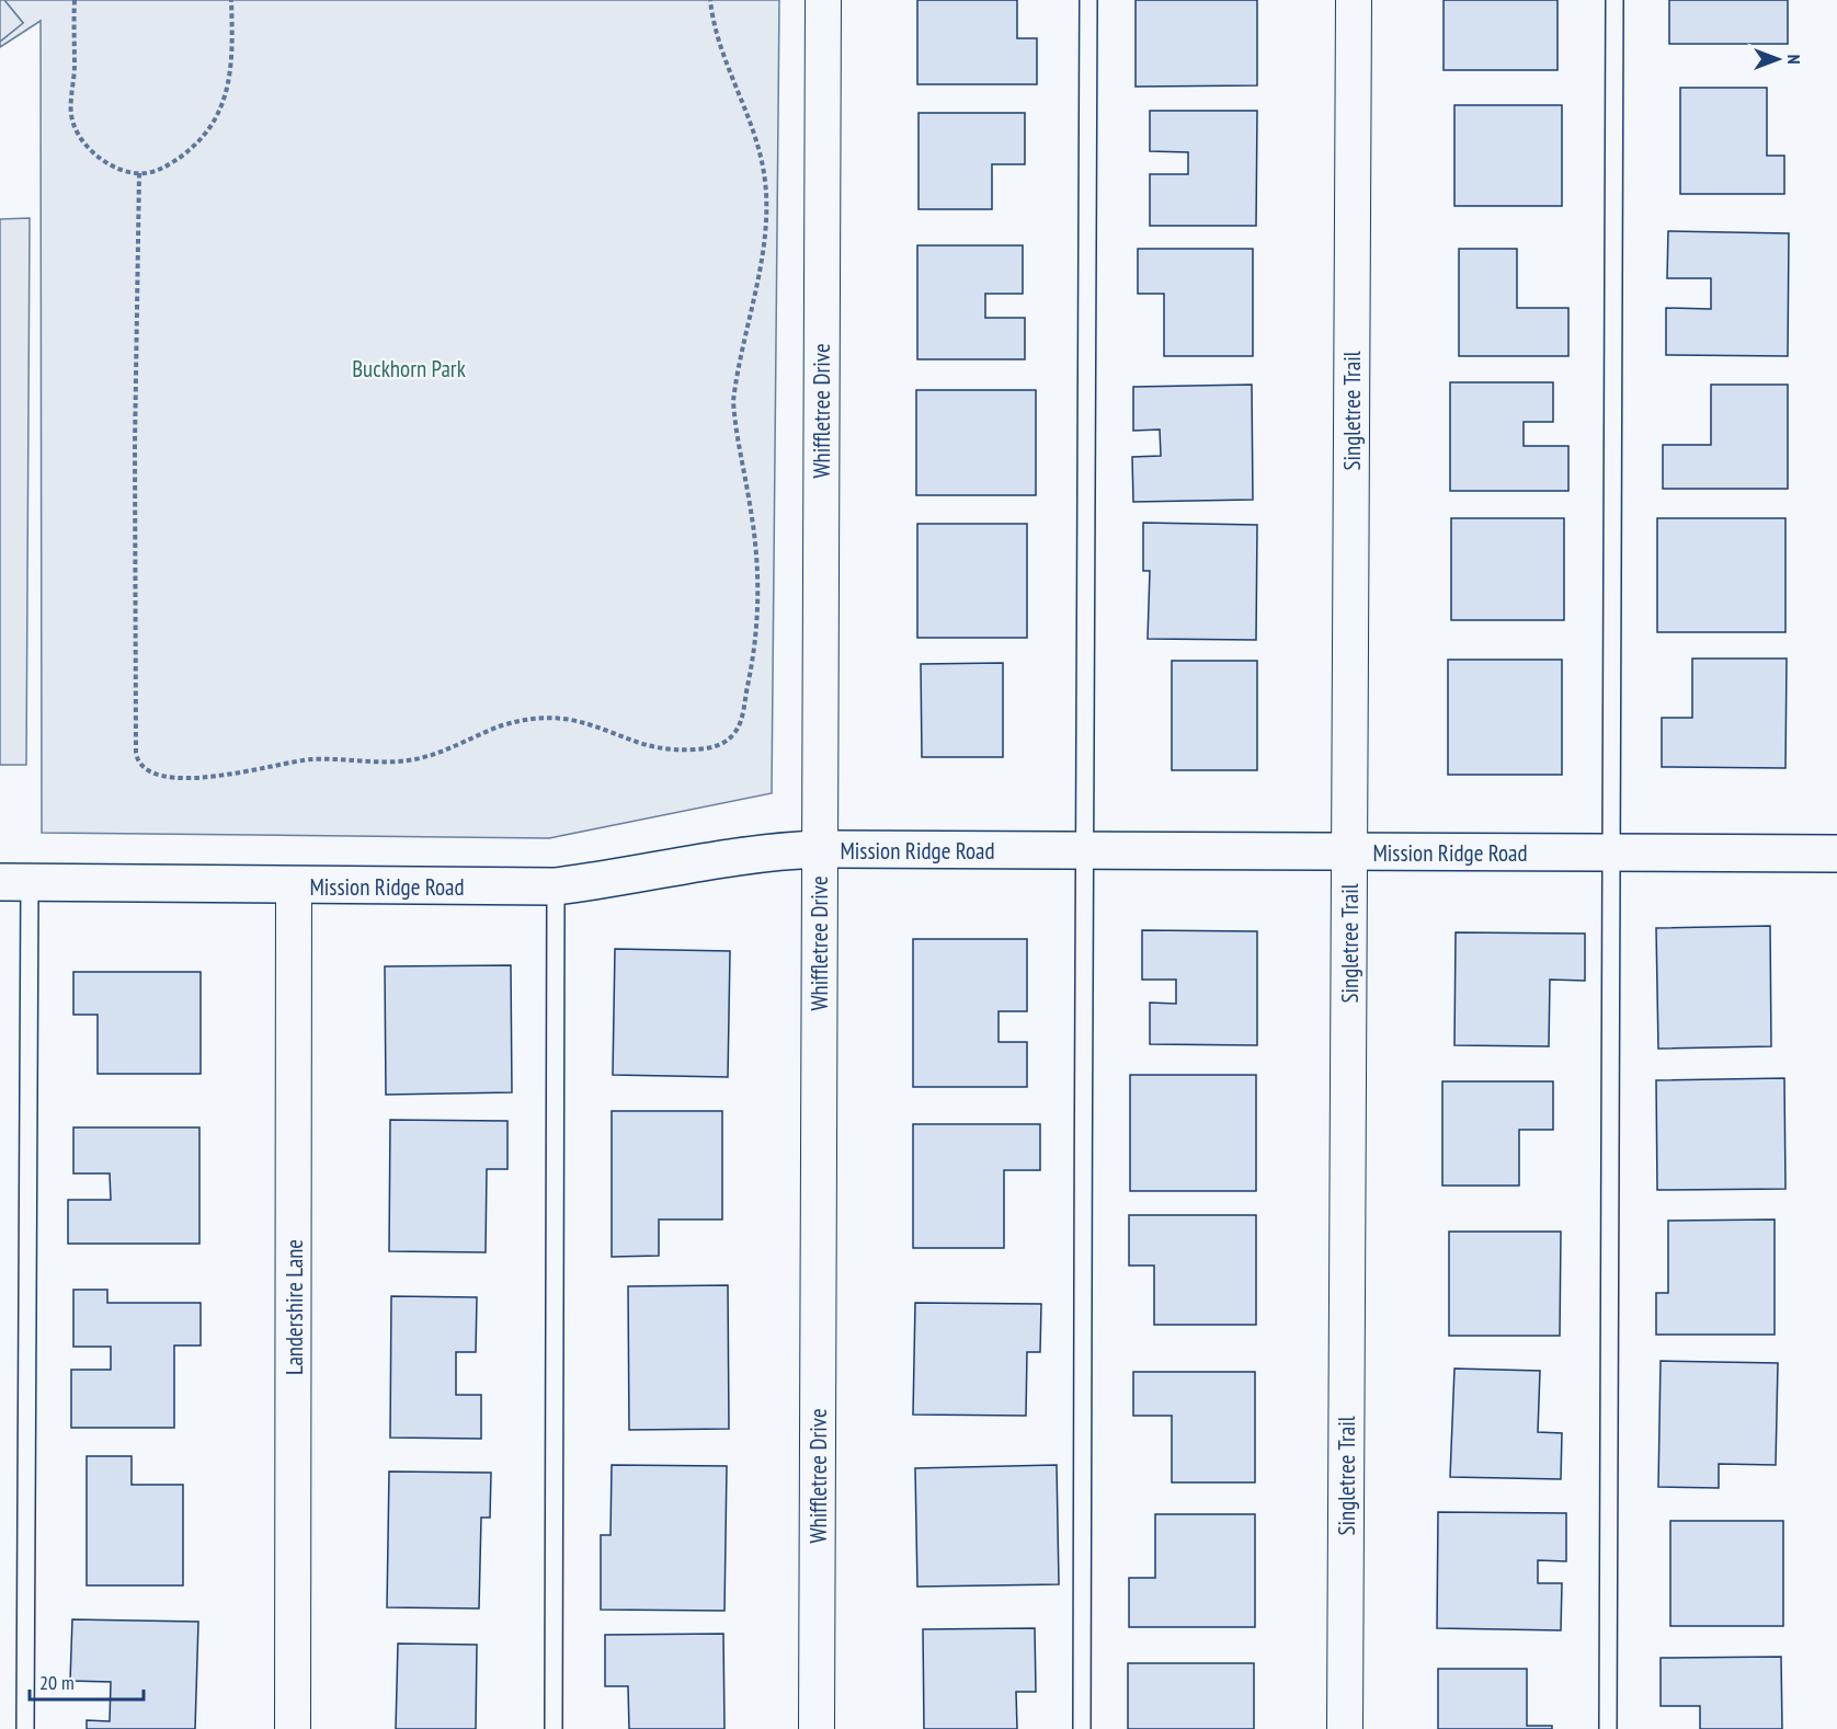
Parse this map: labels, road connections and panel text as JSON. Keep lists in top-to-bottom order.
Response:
{
  "streets": {
    "street": [
      "Whiffletree Drive",
      "Singletree Trail",
      "Mission Ridge Road",
      "Landershire Lane"
    ]
  },
  "crossings": [
    ["Whiffletree Drive", "Mission Ridge Road"],
    ["Singletree Trail", "Mission Ridge Road"],
    ["Mission Ridge Road", "Landershire Lane"]
  ],
  "parks": ["Buckhorn Park"],
  "scale_bar": "20 m",
  "north": "right"
}
